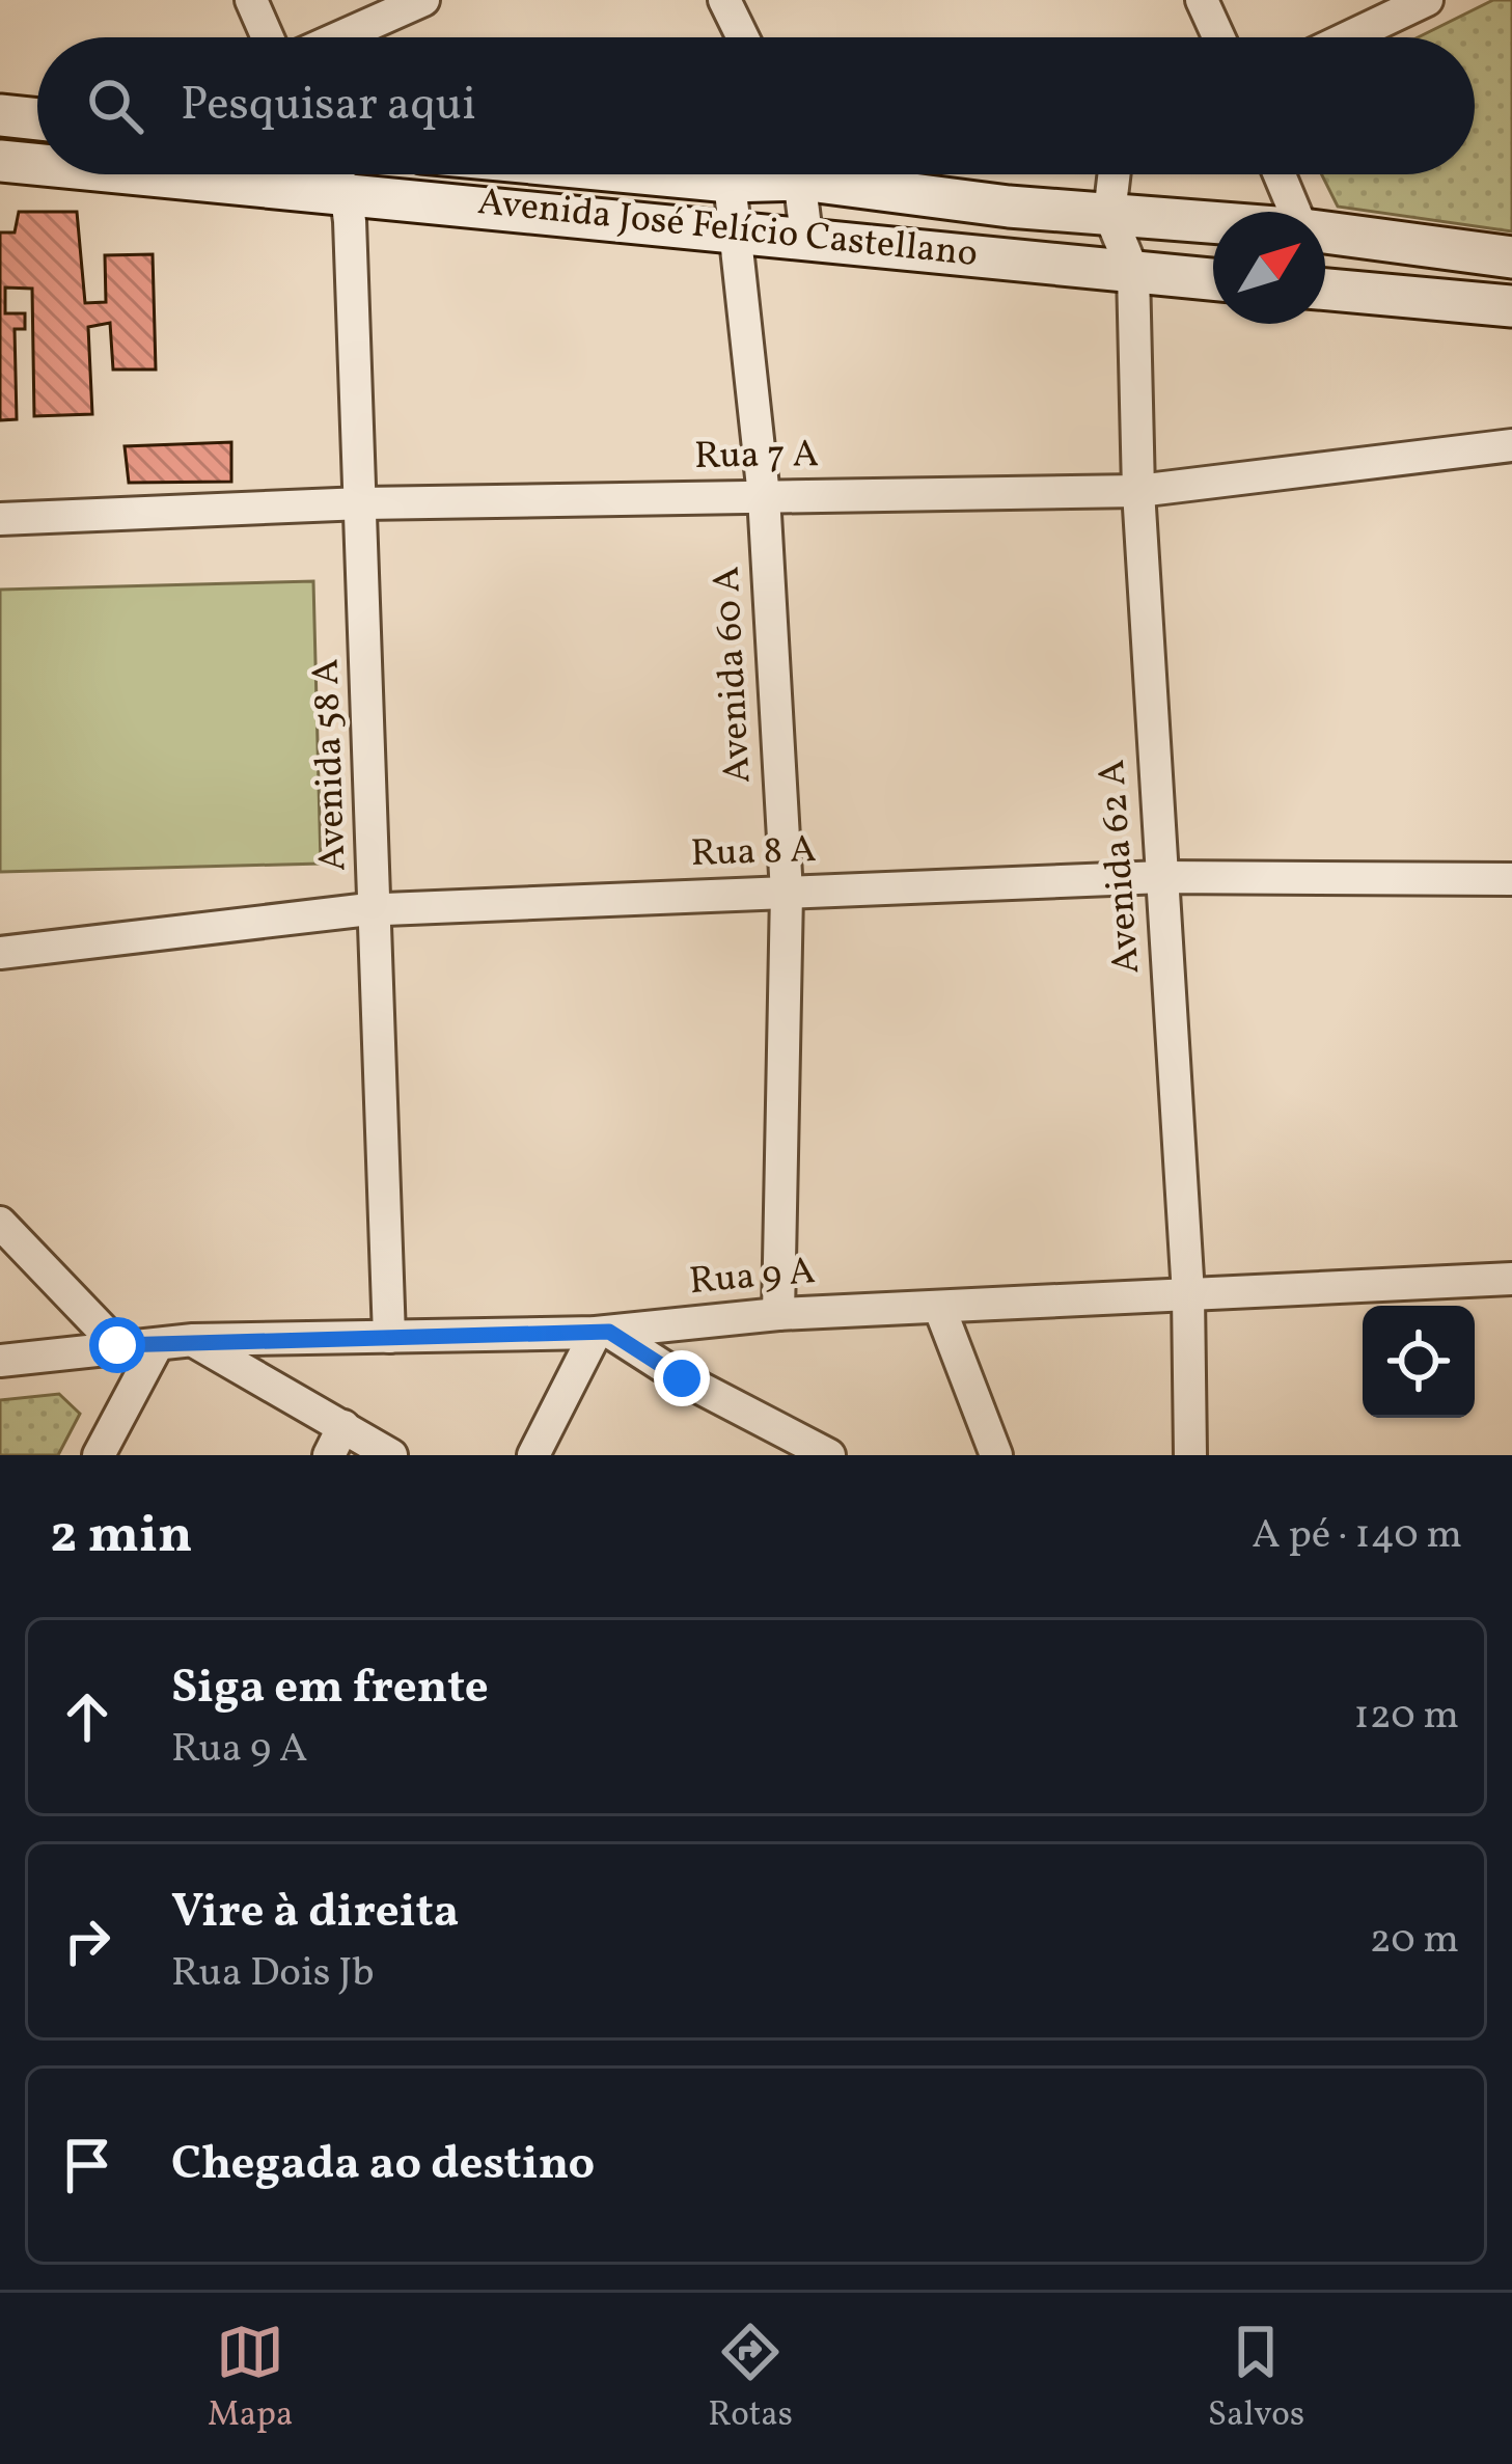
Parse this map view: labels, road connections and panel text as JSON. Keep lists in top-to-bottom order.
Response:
{
  "streets": {
    "main road": ["Avenida José Felício Castellano"],
    "street": [
      "Rua 7 A",
      "Avenida 60 A",
      "Avenida 58 A",
      "Rua 8 A",
      "Avenida 62 A",
      "Rua 9 A"
    ]
  },
  "crossings": [
    ["Avenida José Felício Castellano", "Avenida 60 A"],
    ["Avenida José Felício Castellano", "Avenida 58 A"],
    ["Avenida José Felício Castellano", "Avenida 62 A"],
    ["Rua 7 A", "Avenida 60 A"],
    ["Rua 7 A", "Avenida 58 A"],
    ["Rua 7 A", "Avenida 62 A"],
    ["Avenida 60 A", "Rua 8 A"],
    ["Avenida 60 A", "Rua 9 A"],
    ["Avenida 58 A", "Rua 8 A"],
    ["Avenida 58 A", "Rua 9 A"],
    ["Rua 8 A", "Avenida 62 A"],
    ["Avenida 62 A", "Rua 9 A"]
  ],
  "north": "top right",
  "page": {
    "search": "Pesquisar aqui",
    "heading": ["2 min", "A pé · 140 m"],
    "list": [
      ["Siga em frente", "Rua 9 A", "120 m"],
      ["Vire à direita", "Rua Dois Jb", "20 m"],
      "Chegada ao destino"
    ],
    "nav": ["Mapa", "Rotas", "Salvos"]
  }
}
